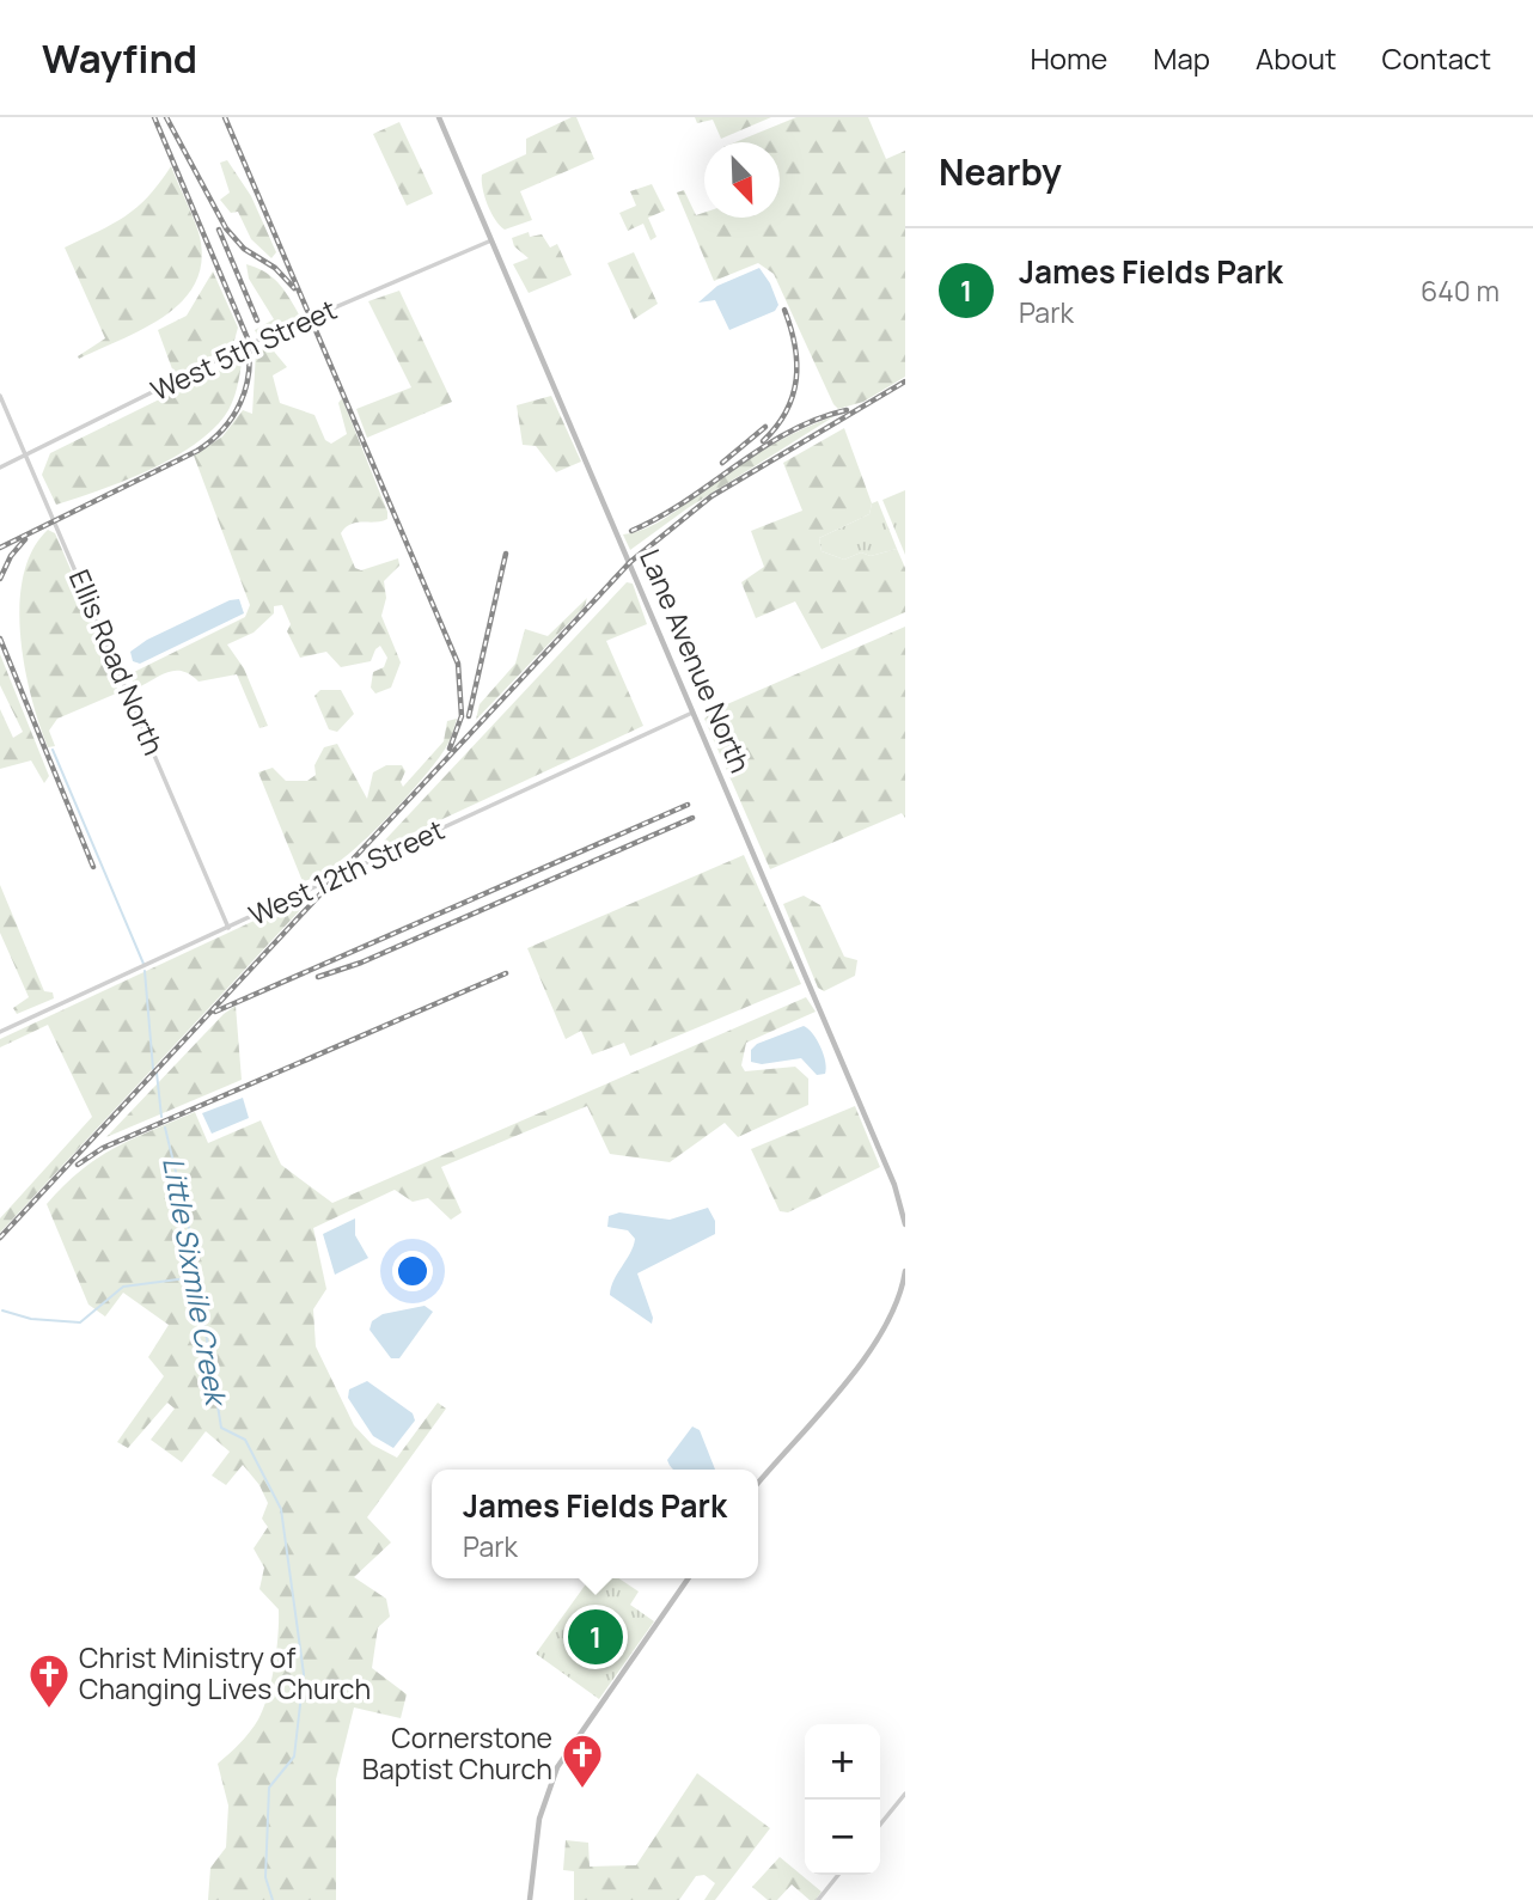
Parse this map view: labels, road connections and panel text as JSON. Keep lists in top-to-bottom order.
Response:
{
  "streets": {
    "main road": ["Lane Avenue North"],
    "street": ["West 5th Street", "Ellis Road North", "West 12th Street"]
  },
  "crossings": [
    ["West 5th Street", "Lane Avenue North"],
    ["West 5th Street", "Ellis Road North"],
    ["Lane Avenue North", "West 12th Street"],
    ["Ellis Road North", "West 12th Street"]
  ],
  "water": ["Little Sixmile Creek"],
  "places": {
    "church": ["Christ Ministry of Changing Lives Church", "Cornerstone Baptist Church"]
  },
  "north": "bottom right",
  "page": {
    "header": "Wayfind",
    "nav": [
      "Home",
      "Map",
      "About",
      "Contact"
    ],
    "heading": "Nearby",
    "list": [
      {
        "mark": "1",
        "name": "James Fields Park",
        "note": "Park",
        "value": "640 m"
      }
    ],
    "popup": ["James Fields Park", "Park"],
    "pins": "1",
    "map_buttons": ["+", "−"]
  }
}
